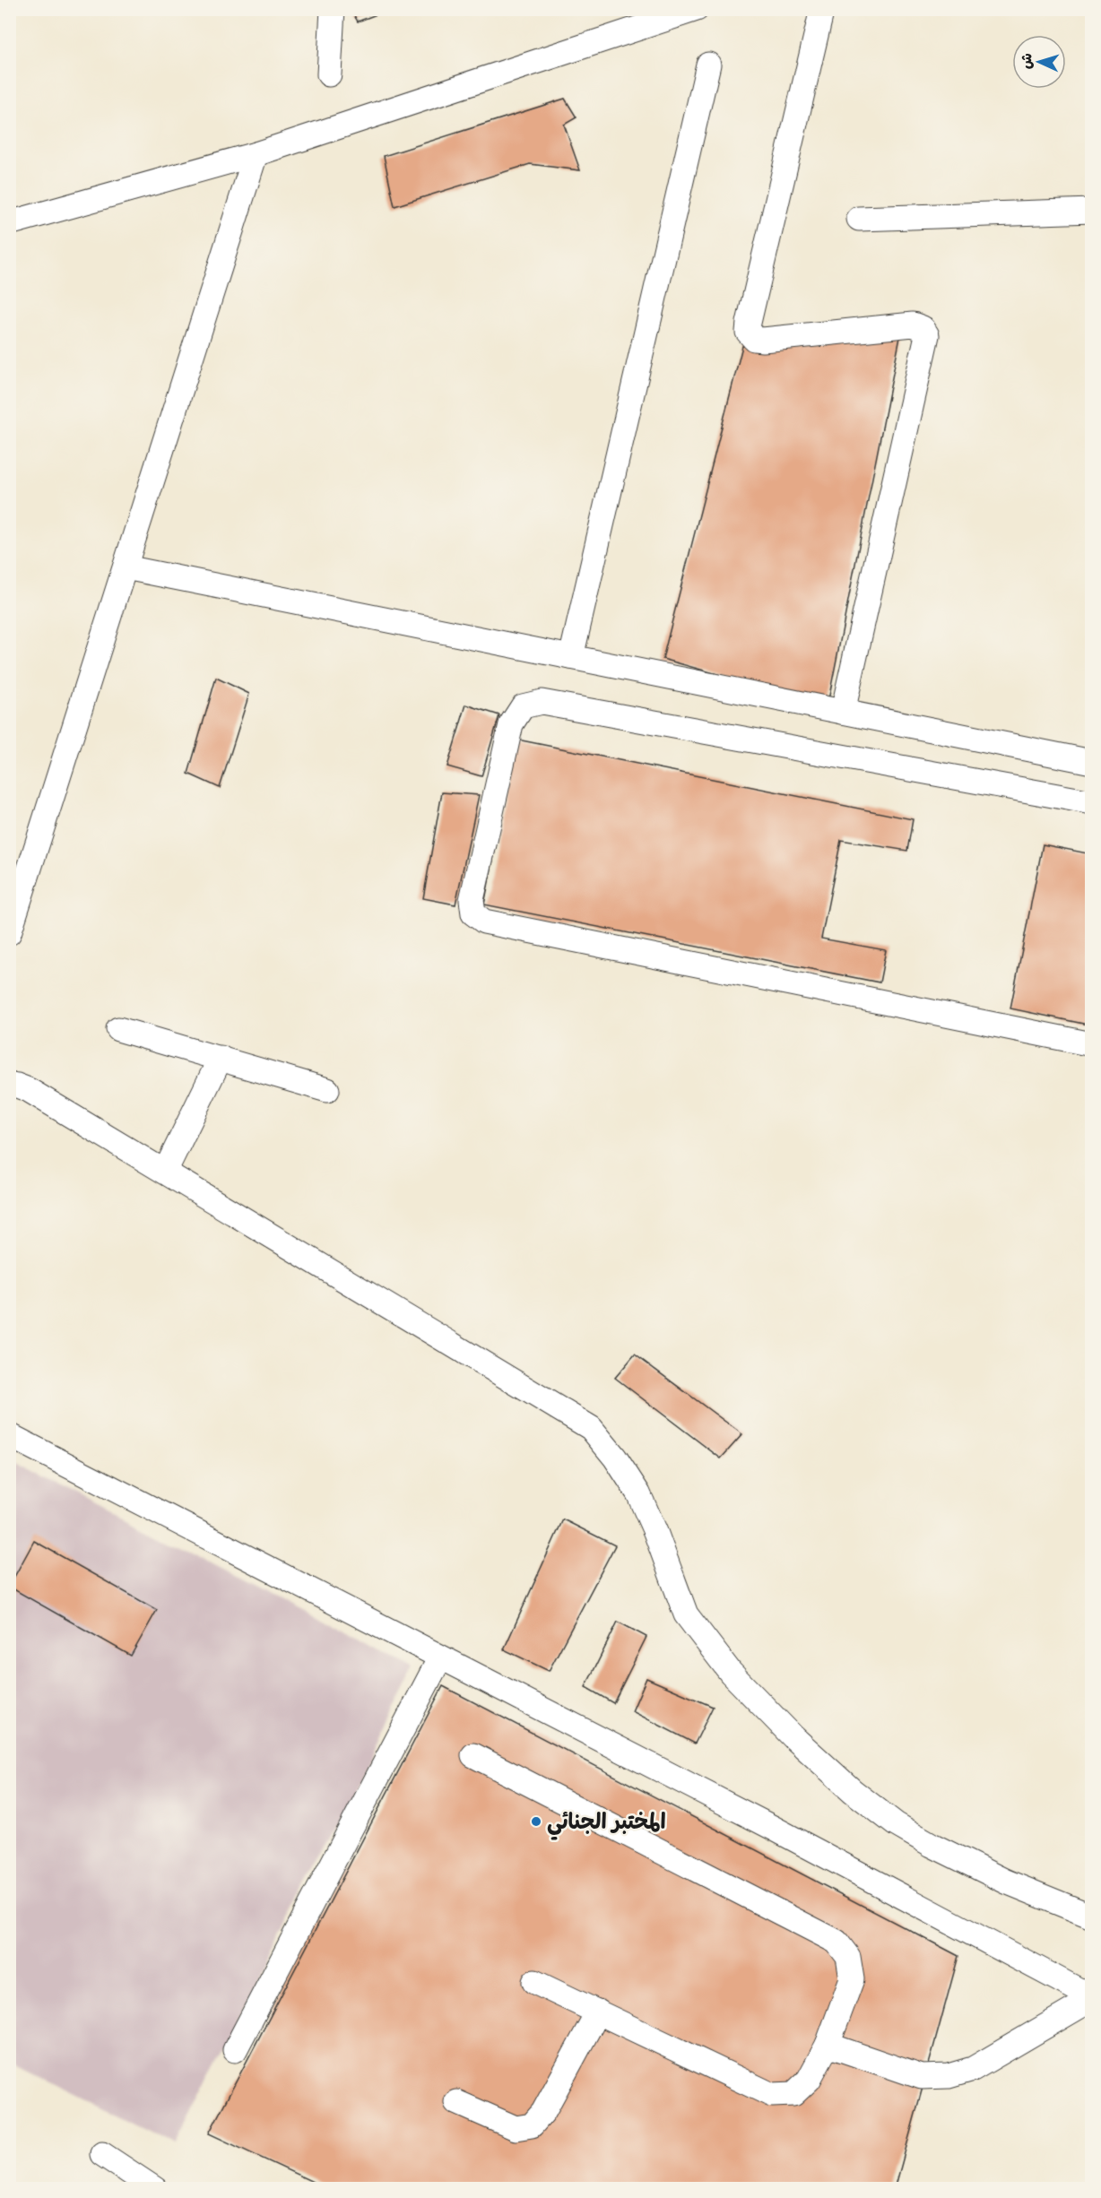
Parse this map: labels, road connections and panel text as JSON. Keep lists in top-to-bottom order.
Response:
{
  "places": ["المختبر الجنائي"],
  "north": "left"
}
